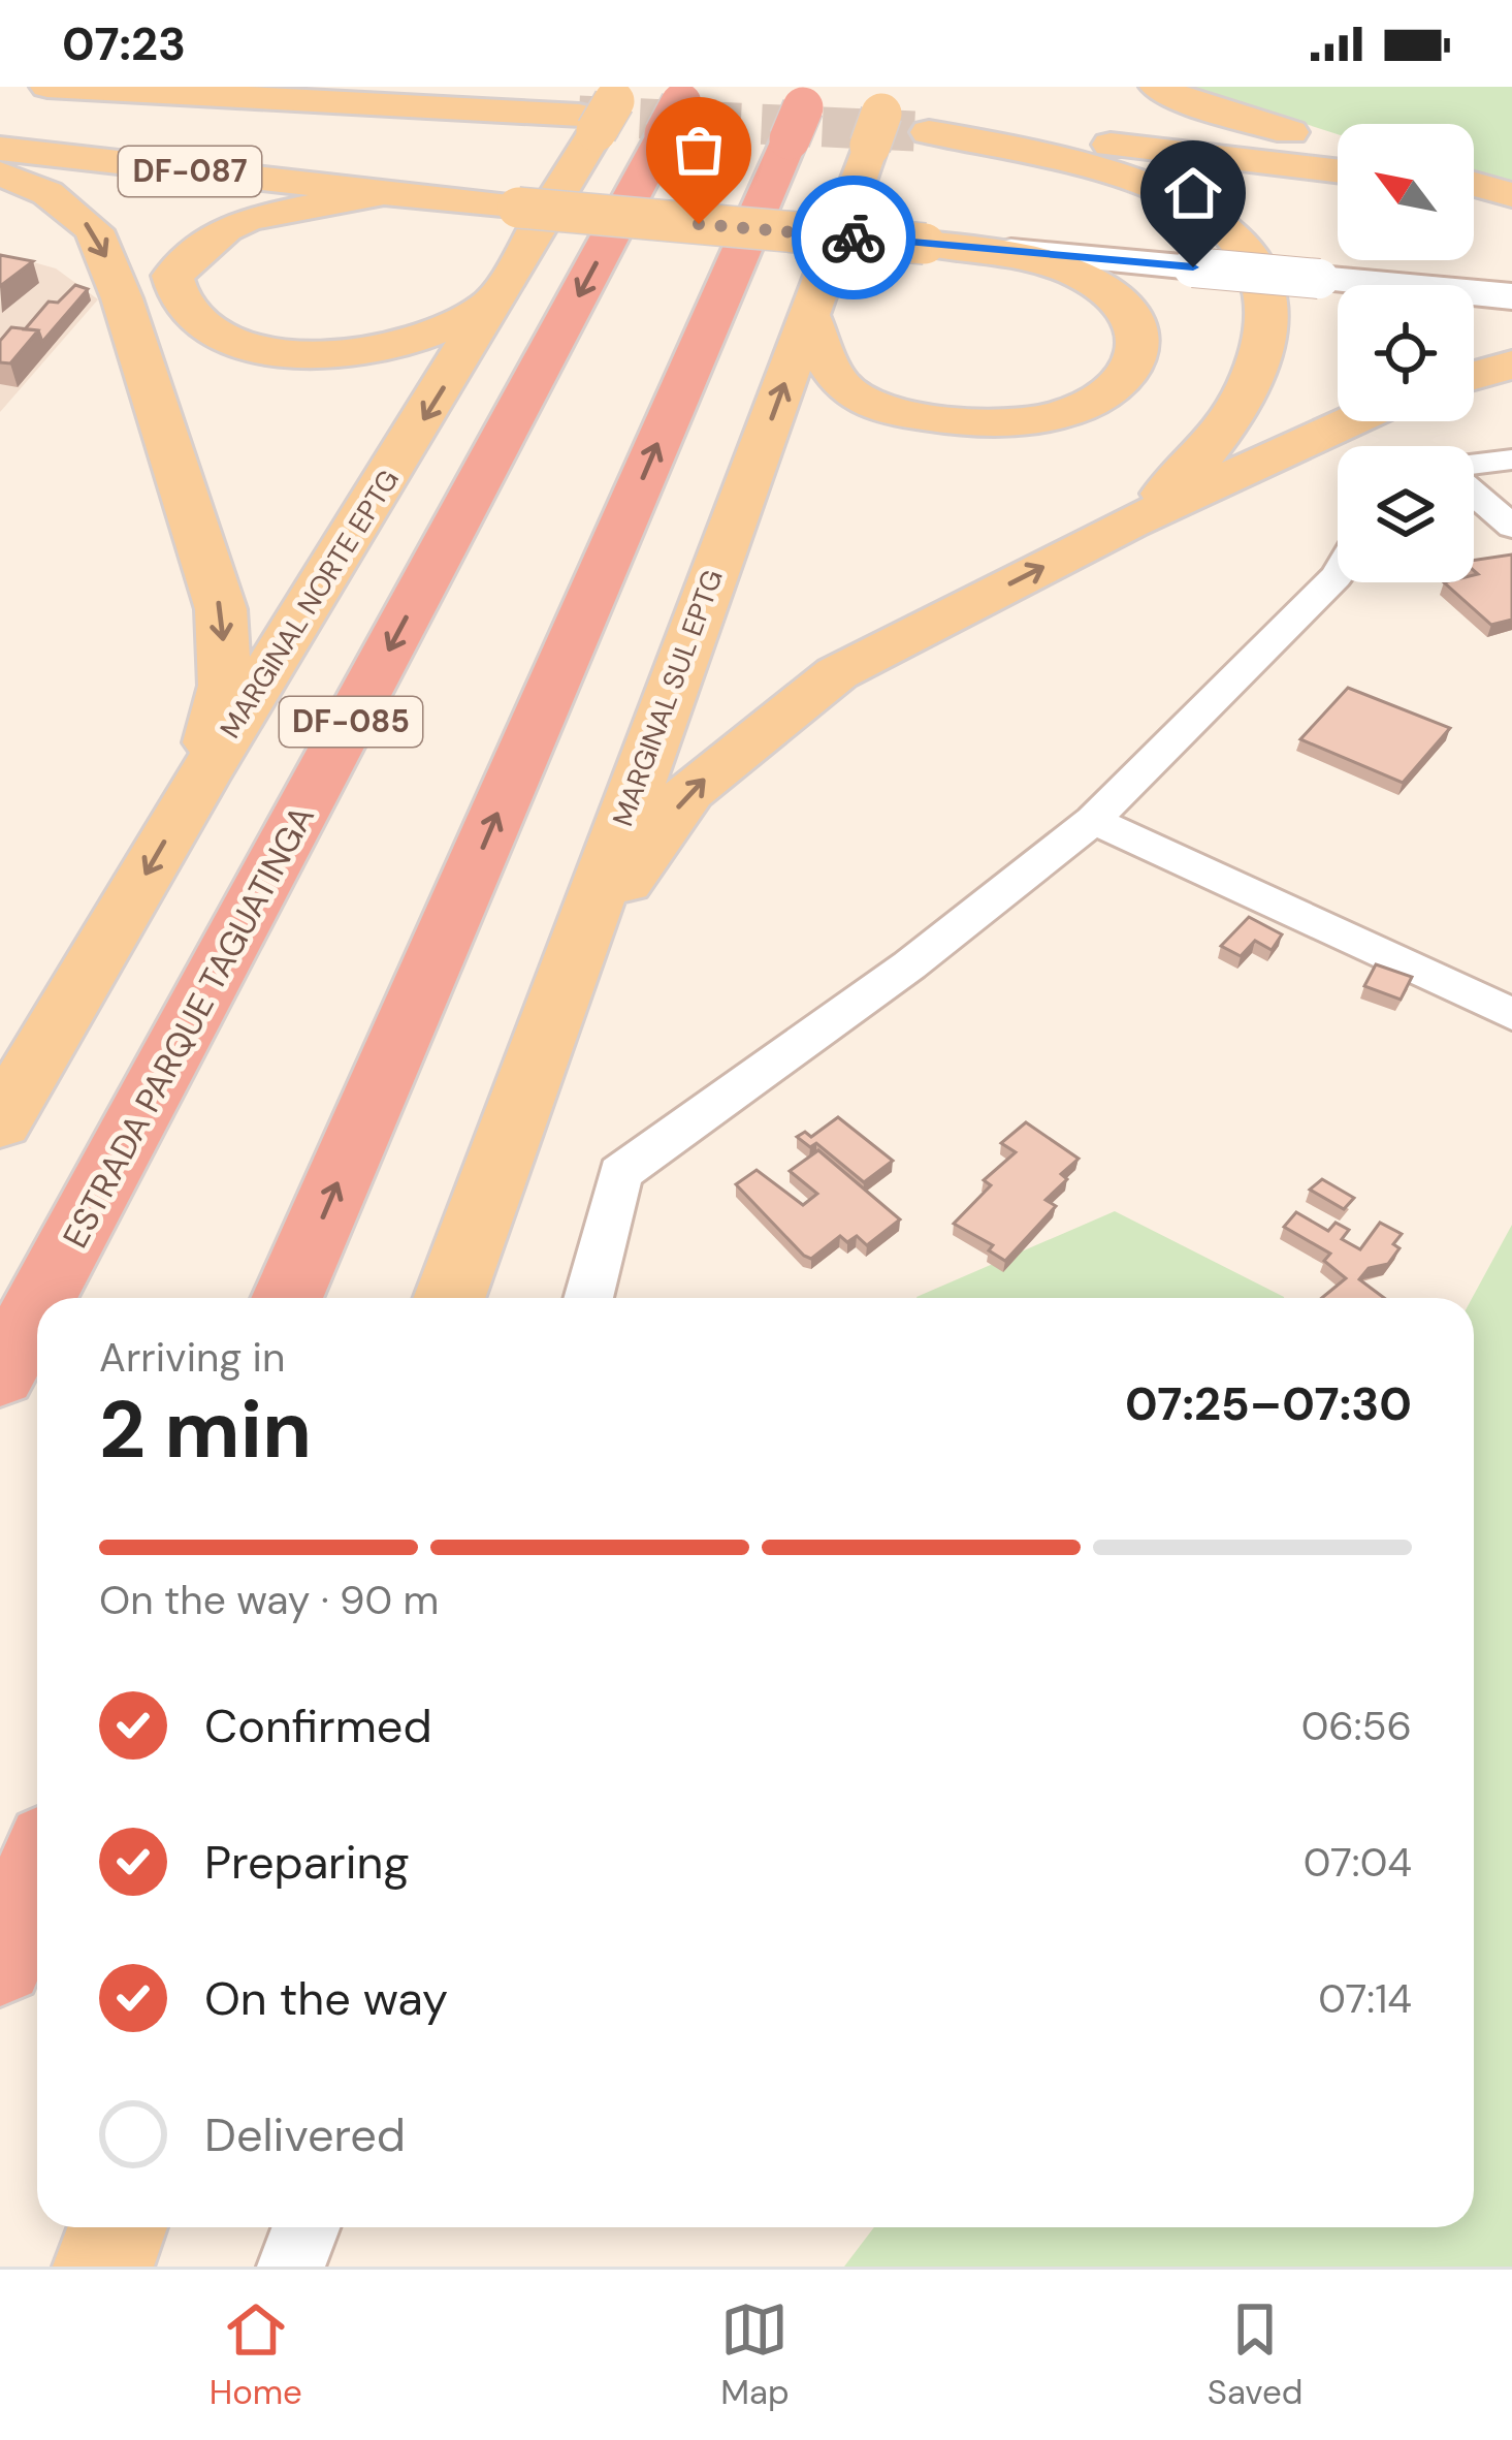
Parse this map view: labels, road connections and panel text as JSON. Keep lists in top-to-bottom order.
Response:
{
  "streets": {
    "highway": ["DF-085", "ESTRADA PARQUE TAGUATINGA"],
    "main road": ["DF-087", "MARGINAL NORTE EPTG", "MARGINAL SUL EPTG"]
  },
  "crossings": [
    ["DF-087", "MARGINAL NORTE EPTG"]
  ],
  "one_way": ["MARGINAL SUL EPTG"],
  "north": "top left",
  "page": {
    "status": "07:23",
    "heading": ["2 min", "Arriving in", "07:25–07:30"],
    "bar": "On the way · 90 m",
    "list": [
      ["Confirmed", "06:56"],
      ["Preparing", "07:04"],
      ["On the way", "07:14"],
      "Delivered"
    ],
    "tabs": ["Home", "Map", "Saved"]
  }
}
